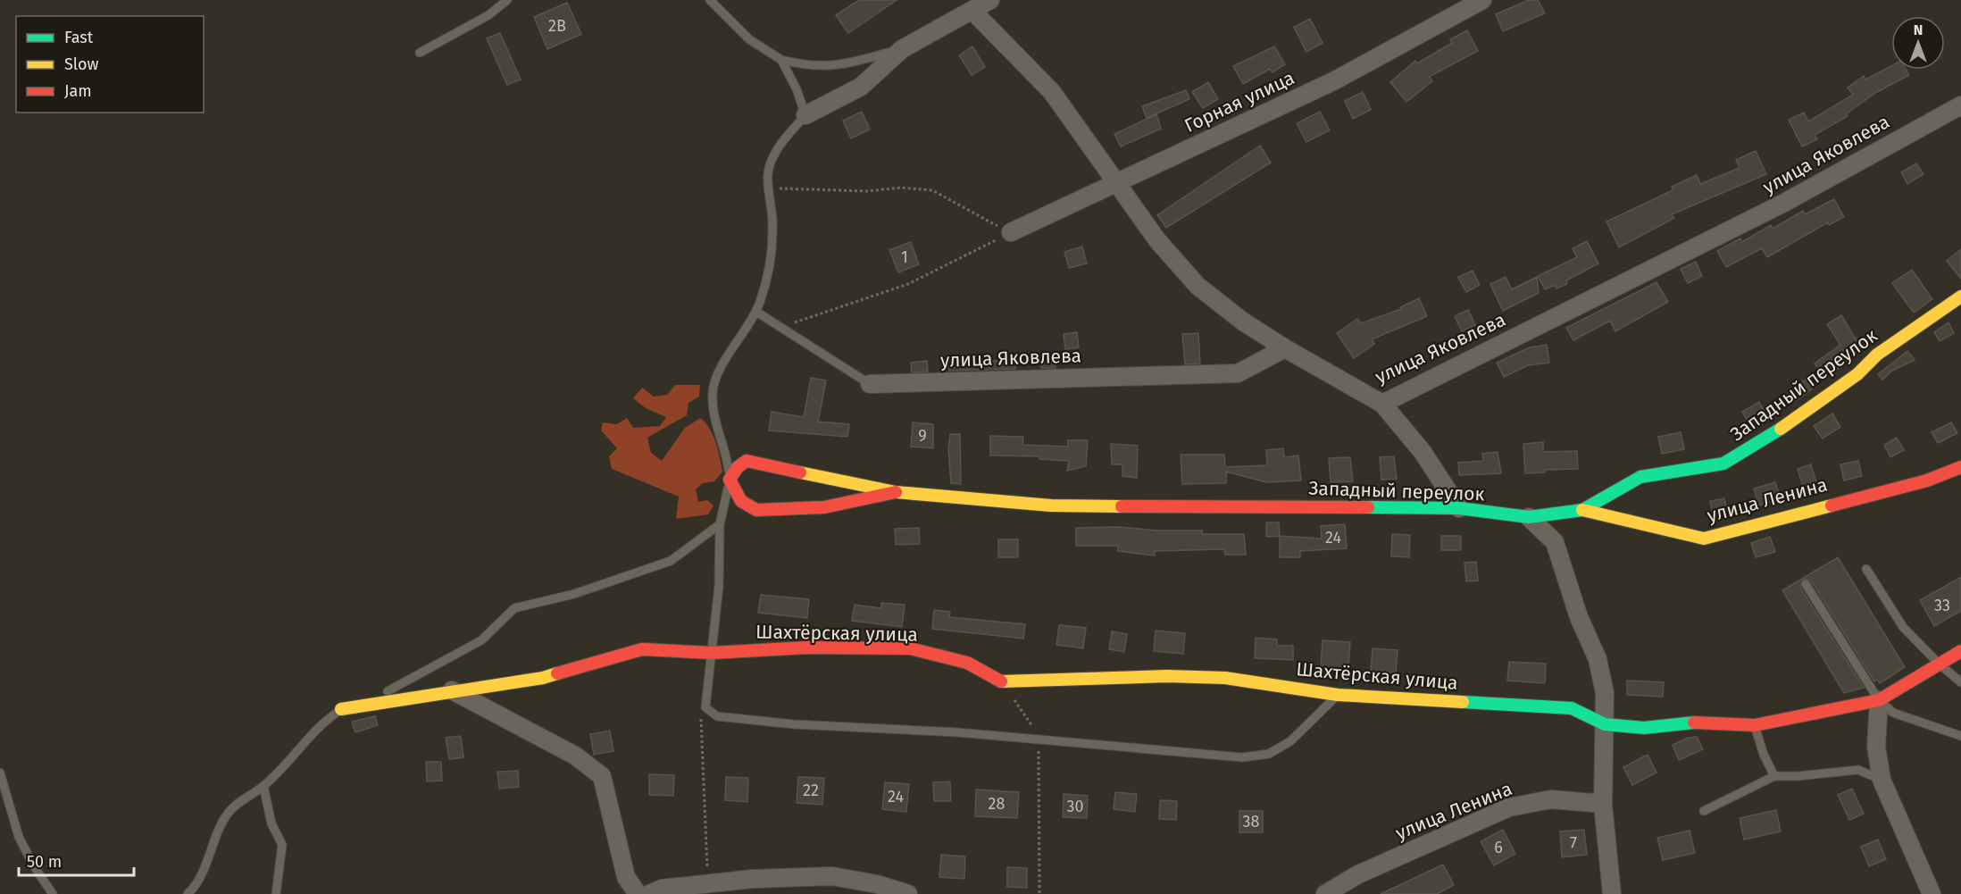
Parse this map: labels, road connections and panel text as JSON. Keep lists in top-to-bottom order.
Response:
{
  "streets": {
    "street": [
      "Горная улица",
      "улица Яковлева",
      "Западный переулок",
      "улица Ленина",
      "Шахтёрская улица"
    ]
  },
  "crossings": [
    ["Западный переулок", "улица Ленина"]
  ],
  "house_numbers": [
    "2В",
    "1",
    "9",
    "24",
    "33",
    "22",
    "24",
    "28",
    "30",
    "38",
    "7",
    "6"
  ],
  "legend": ["Fast", "Slow", "Jam"],
  "scale_bar": "50 m",
  "north": "top"
}
